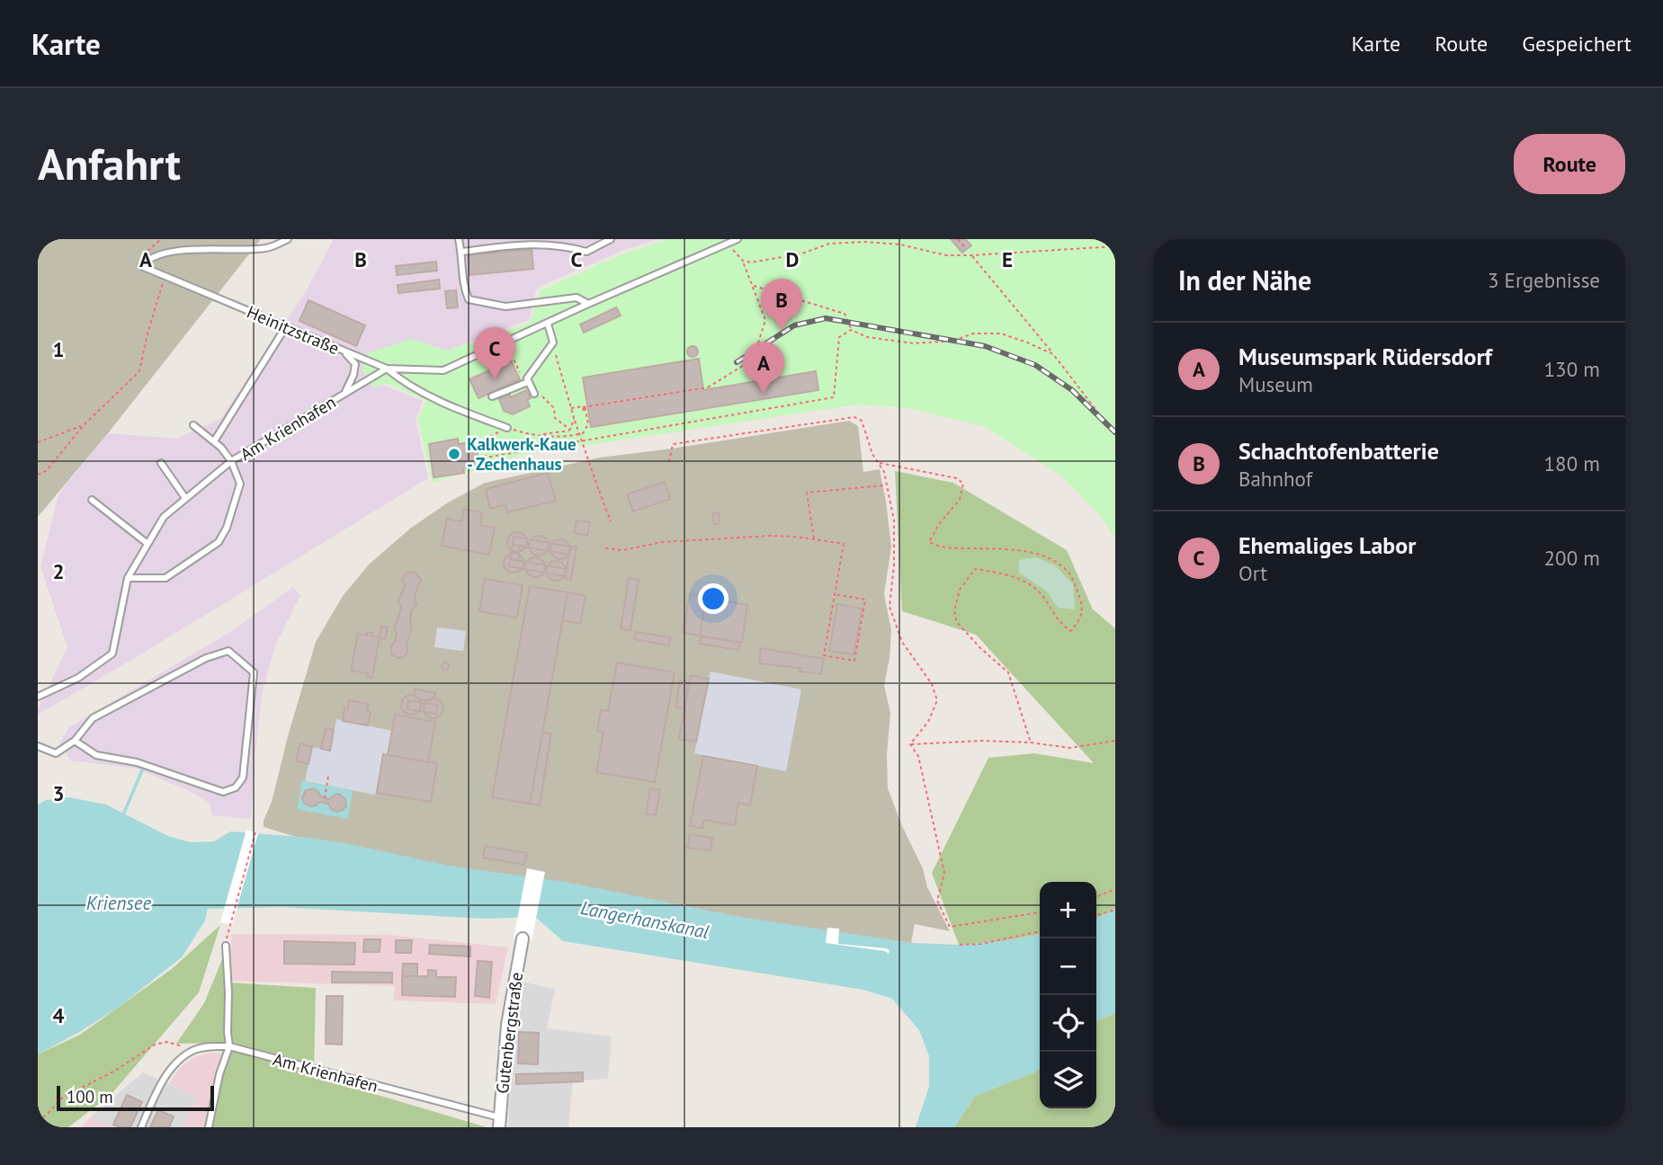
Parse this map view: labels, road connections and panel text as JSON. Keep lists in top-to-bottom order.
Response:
{
  "streets": {
    "street": ["Gutenbergstraße"],
    "lane": ["Heinitzstraße", "Am Krienhafen"]
  },
  "crossings": [
    ["Heinitzstraße", "Am Krienhafen"],
    ["Am Krienhafen", "Gutenbergstraße"]
  ],
  "water": ["Kriensee", "Langerhanskanal"],
  "places": ["Kalkwerk-Kaue - Zechenhaus"],
  "scale_bar": "100 m",
  "page": {
    "header": "Karte",
    "nav": ["Karte", "Route", "Gespeichert"],
    "buttons": "Route",
    "title": "Anfahrt",
    "heading": ["In der Nähe", "3 Ergebnisse"],
    "pins": ["B", "C", "A"],
    "list": [
      {
        "mark": "A",
        "name": "Museumspark Rüdersdorf",
        "note": "Museum",
        "value": "130 m"
      },
      {
        "mark": "B",
        "name": "Schachtofenbatterie",
        "note": "Bahnhof",
        "value": "180 m"
      },
      {
        "mark": "C",
        "name": "Ehemaliges Labor",
        "note": "Ort",
        "value": "200 m"
      }
    ],
    "map_buttons": ["+", "−"],
    "scale": "100 m"
  },
  "grid": {
    "columns": [
      "A",
      "B",
      "C",
      "D",
      "E"
    ],
    "rows": [
      "1",
      "2",
      "3",
      "4"
    ]
  }
}
